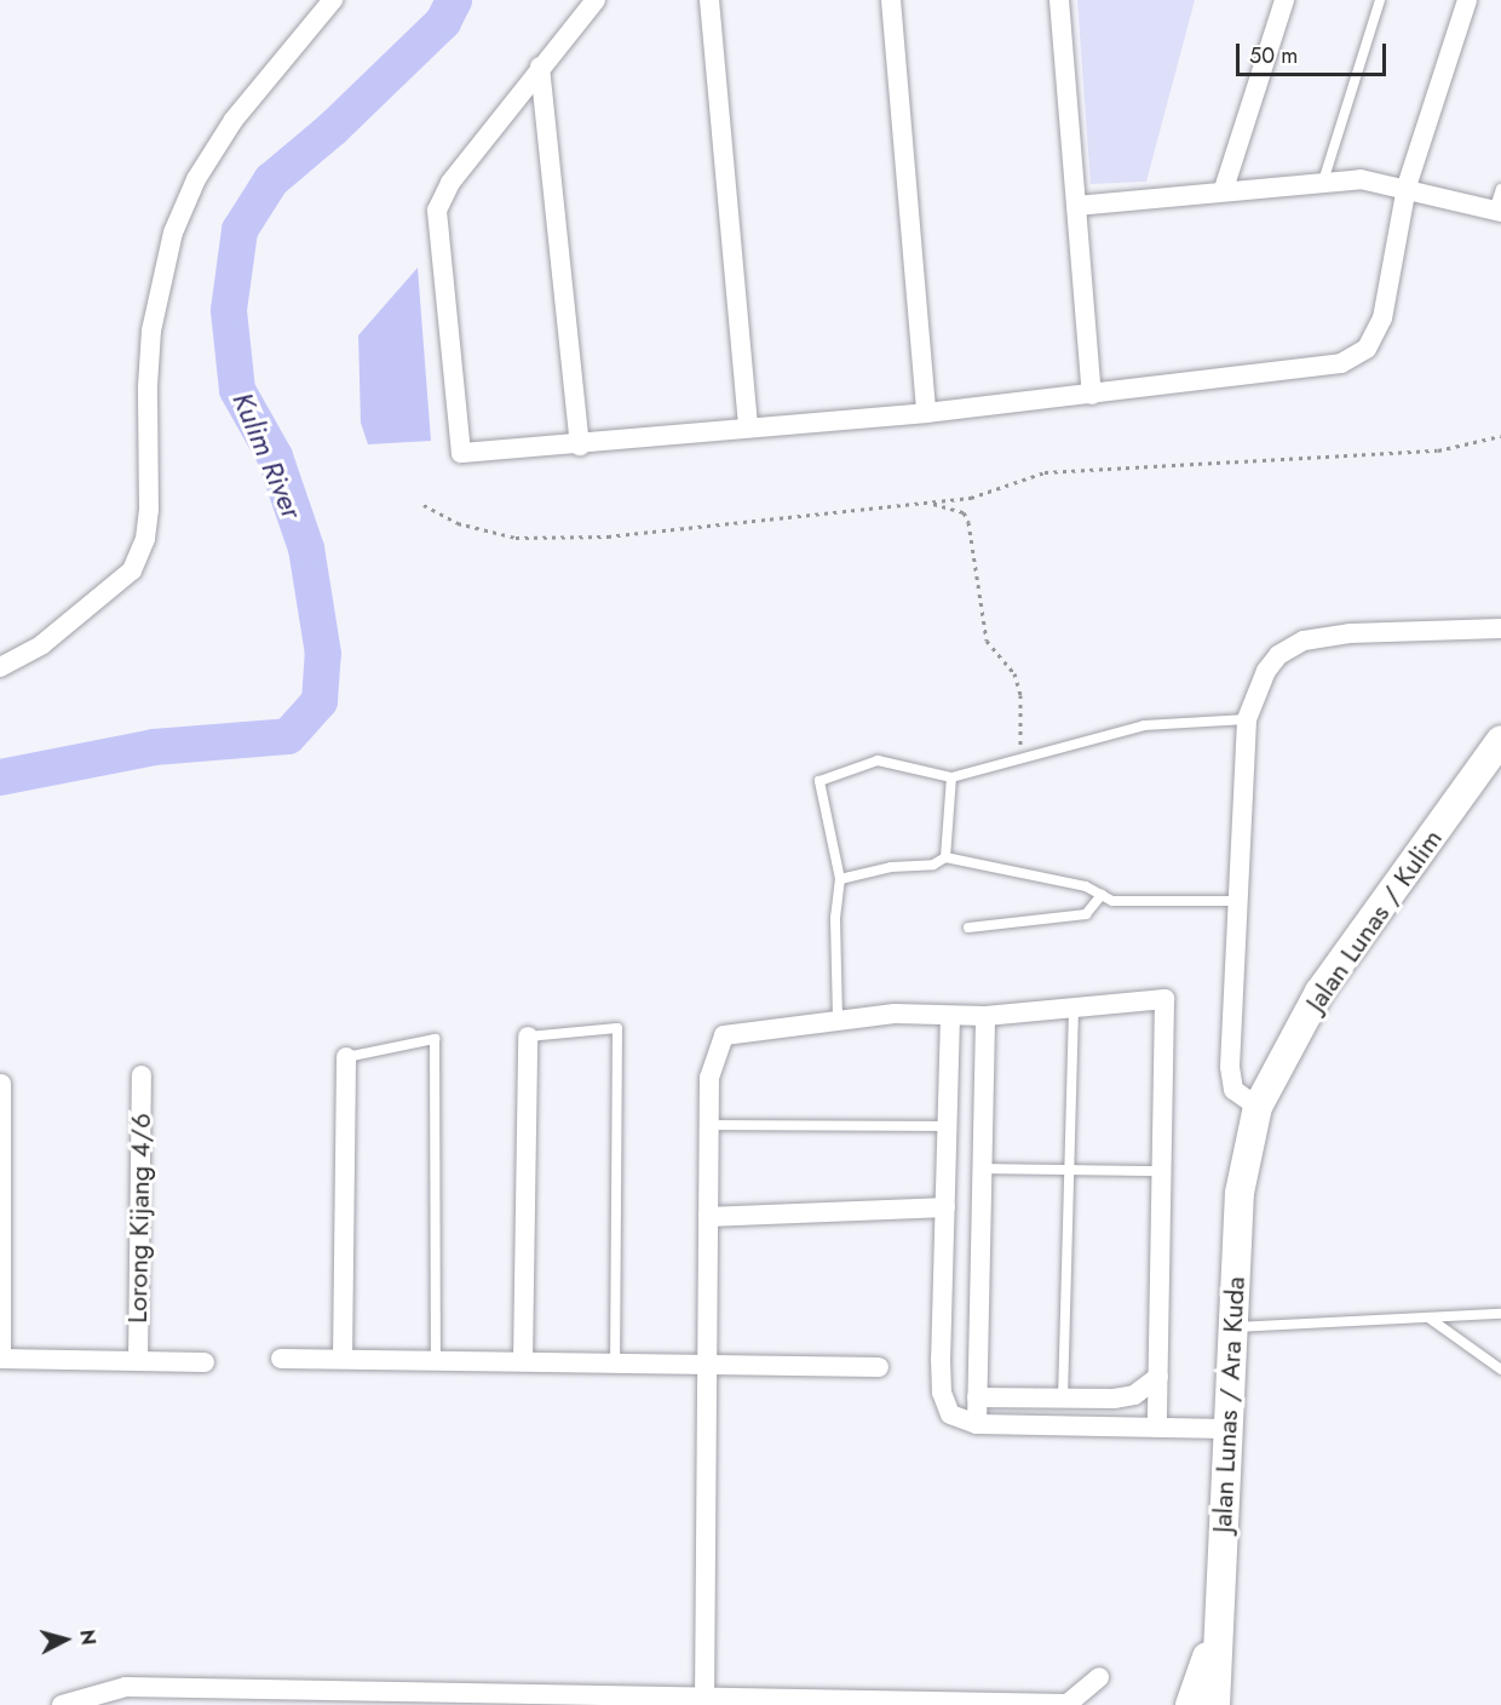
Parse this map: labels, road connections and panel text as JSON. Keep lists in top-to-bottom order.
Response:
{
  "streets": {
    "main road": ["Jalan Lunas / Kulim", "Jalan Lunas / Ara Kuda"],
    "street": ["Lorong Kijang 4/6"]
  },
  "crossings": [
    ["Jalan Lunas / Kulim", "Jalan Lunas / Ara Kuda"]
  ],
  "water": ["Kulim River"],
  "scale_bar": "50 m",
  "north": "right"
}
